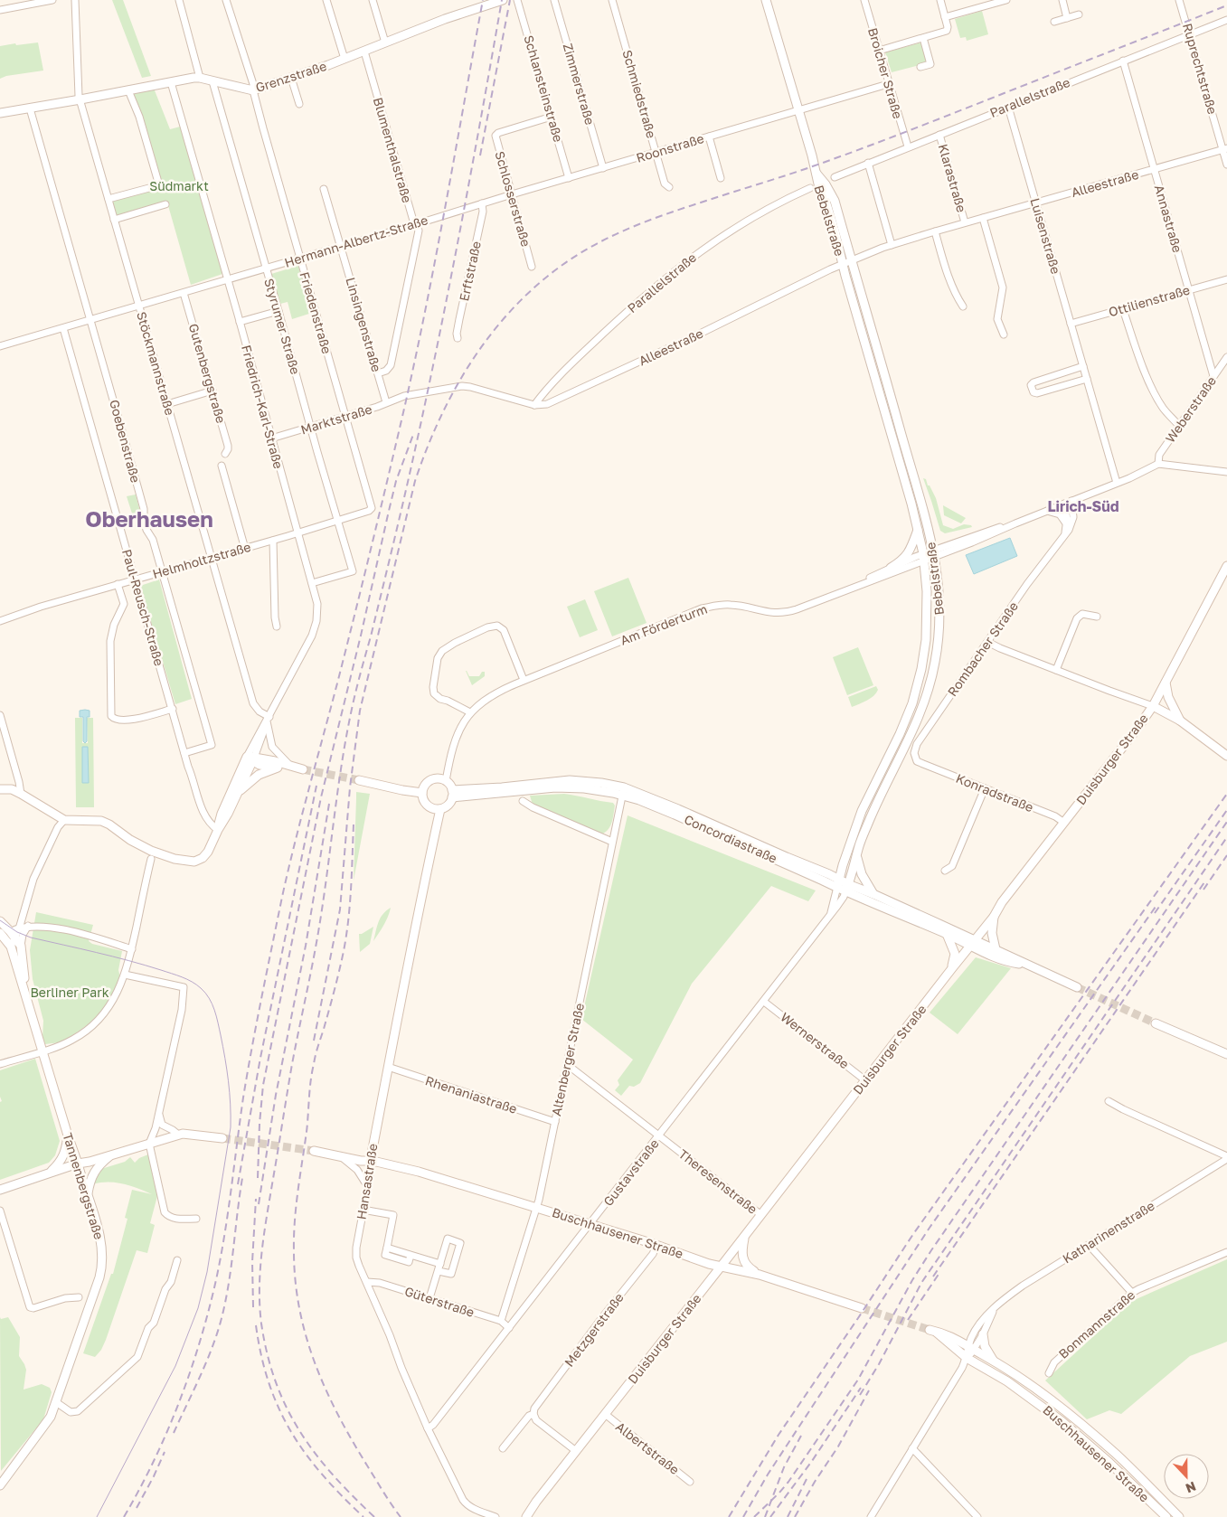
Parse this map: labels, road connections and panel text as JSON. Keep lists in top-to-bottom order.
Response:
{
  "streets": {
    "main road": [
      "Grenzstraße",
      "Bebelstraße",
      "Friedrich-Karl-Straße",
      "Duisburger Straße",
      "Concordiastraße",
      "Hansastraße",
      "Tannenbergstraße",
      "Buschhausener Straße"
    ],
    "street": [
      "Ruprechtstraße",
      "Broicher Straße",
      "Zimmerstraße",
      "Schlansteinstraße",
      "Schmiedstraße",
      "Parallelstraße",
      "Roonstraße",
      "Blumenthalstraße",
      "Klarastraße",
      "Alleestraße",
      "Schlosserstraße",
      "Annastraße",
      "Luisenstraße",
      "Hermann-Albertz-Straße",
      "Erftstraße",
      "Ottilienstraße",
      "Friedenstraße",
      "Linsingenstraße",
      "Styrumer Straße",
      "Stöckmannstraße",
      "Gutenbergstraße",
      "Weberstraße",
      "Marktstraße",
      "Goebenstraße",
      "Helmholtzstraße",
      "Paul-Reusch-Straße",
      "Am Förderturm",
      "Rombacher Straße",
      "Konradstraße",
      "Wernerstraße",
      "Altenberger Straße",
      "Rhenaniastraße",
      "Gustavstraße",
      "Theresenstraße",
      "Katharinenstraße",
      "Güterstraße",
      "Bonmannstraße",
      "Metzgerstraße",
      "Albertstraße"
    ]
  },
  "crossings": [
    ["Ruprechtstraße", "Parallelstraße"],
    ["Ruprechtstraße", "Alleestraße"],
    ["Broicher Straße", "Parallelstraße"],
    ["Broicher Straße", "Roonstraße"],
    ["Grenzstraße", "Blumenthalstraße"],
    ["Grenzstraße", "Friedenstraße"],
    ["Grenzstraße", "Styrumer Straße"],
    ["Grenzstraße", "Stöckmannstraße"],
    ["Grenzstraße", "Friedrich-Karl-Straße"],
    ["Grenzstraße", "Goebenstraße"],
    ["Zimmerstraße", "Roonstraße"],
    ["Schlansteinstraße", "Roonstraße"],
    ["Schlansteinstraße", "Schlosserstraße"],
    ["Schmiedstraße", "Roonstraße"],
    ["Parallelstraße", "Klarastraße"],
    ["Parallelstraße", "Alleestraße"],
    ["Parallelstraße", "Annastraße"],
    ["Parallelstraße", "Luisenstraße"],
    ["Roonstraße", "Schlosserstraße"],
    ["Roonstraße", "Bebelstraße"],
    ["Roonstraße", "Hermann-Albertz-Straße"],
    ["Roonstraße", "Erftstraße"],
    ["Blumenthalstraße", "Hermann-Albertz-Straße"],
    ["Blumenthalstraße", "Linsingenstraße"],
    ["Klarastraße", "Alleestraße"],
    ["Alleestraße", "Annastraße"],
    ["Alleestraße", "Bebelstraße"],
    ["Alleestraße", "Luisenstraße"],
    ["Alleestraße", "Marktstraße"],
    ["Annastraße", "Ottilienstraße"],
    ["Annastraße", "Weberstraße"],
    ["Bebelstraße", "Am Förderturm"],
    ["Bebelstraße", "Concordiastraße"],
    ["Bebelstraße", "Gustavstraße"],
    ["Luisenstraße", "Ottilienstraße"],
    ["Luisenstraße", "Am Förderturm"],
    ["Hermann-Albertz-Straße", "Friedenstraße"],
    ["Hermann-Albertz-Straße", "Linsingenstraße"],
    ["Hermann-Albertz-Straße", "Styrumer Straße"],
    ["Hermann-Albertz-Straße", "Stöckmannstraße"],
    ["Hermann-Albertz-Straße", "Gutenbergstraße"],
    ["Hermann-Albertz-Straße", "Friedrich-Karl-Straße"],
    ["Hermann-Albertz-Straße", "Goebenstraße"],
    ["Hermann-Albertz-Straße", "Paul-Reusch-Straße"],
    ["Friedenstraße", "Marktstraße"],
    ["Friedenstraße", "Helmholtzstraße"],
    ["Linsingenstraße", "Marktstraße"],
    ["Styrumer Straße", "Friedrich-Karl-Straße"],
    ["Styrumer Straße", "Marktstraße"],
    ["Styrumer Straße", "Helmholtzstraße"],
    ["Stöckmannstraße", "Friedrich-Karl-Straße"],
    ["Stöckmannstraße", "Helmholtzstraße"],
    ["Friedrich-Karl-Straße", "Marktstraße"],
    ["Friedrich-Karl-Straße", "Helmholtzstraße"],
    ["Friedrich-Karl-Straße", "Paul-Reusch-Straße"],
    ["Weberstraße", "Am Förderturm"],
    ["Goebenstraße", "Helmholtzstraße"],
    ["Goebenstraße", "Paul-Reusch-Straße"],
    ["Helmholtzstraße", "Paul-Reusch-Straße"],
    ["Am Förderturm", "Rombacher Straße"],
    ["Am Förderturm", "Concordiastraße"],
    ["Am Förderturm", "Hansastraße"],
    ["Rombacher Straße", "Konradstraße"],
    ["Duisburger Straße", "Konradstraße"],
    ["Duisburger Straße", "Concordiastraße"],
    ["Duisburger Straße", "Wernerstraße"],
    ["Duisburger Straße", "Theresenstraße"],
    ["Duisburger Straße", "Buschhausener Straße"],
    ["Duisburger Straße", "Albertstraße"],
    ["Concordiastraße", "Altenberger Straße"],
    ["Concordiastraße", "Gustavstraße"],
    ["Concordiastraße", "Hansastraße"],
    ["Wernerstraße", "Gustavstraße"],
    ["Altenberger Straße", "Rhenaniastraße"],
    ["Altenberger Straße", "Theresenstraße"],
    ["Altenberger Straße", "Buschhausener Straße"],
    ["Altenberger Straße", "Güterstraße"],
    ["Rhenaniastraße", "Hansastraße"],
    ["Gustavstraße", "Hansastraße"],
    ["Gustavstraße", "Theresenstraße"],
    ["Gustavstraße", "Buschhausener Straße"],
    ["Gustavstraße", "Güterstraße"],
    ["Hansastraße", "Buschhausener Straße"],
    ["Hansastraße", "Güterstraße"],
    ["Katharinenstraße", "Buschhausener Straße"],
    ["Buschhausener Straße", "Metzgerstraße"]
  ],
  "districts": ["Lirich-Süd", "Oberhausen"],
  "parks": ["Südmarkt", "Berliner Park"],
  "north": "bottom"
}
